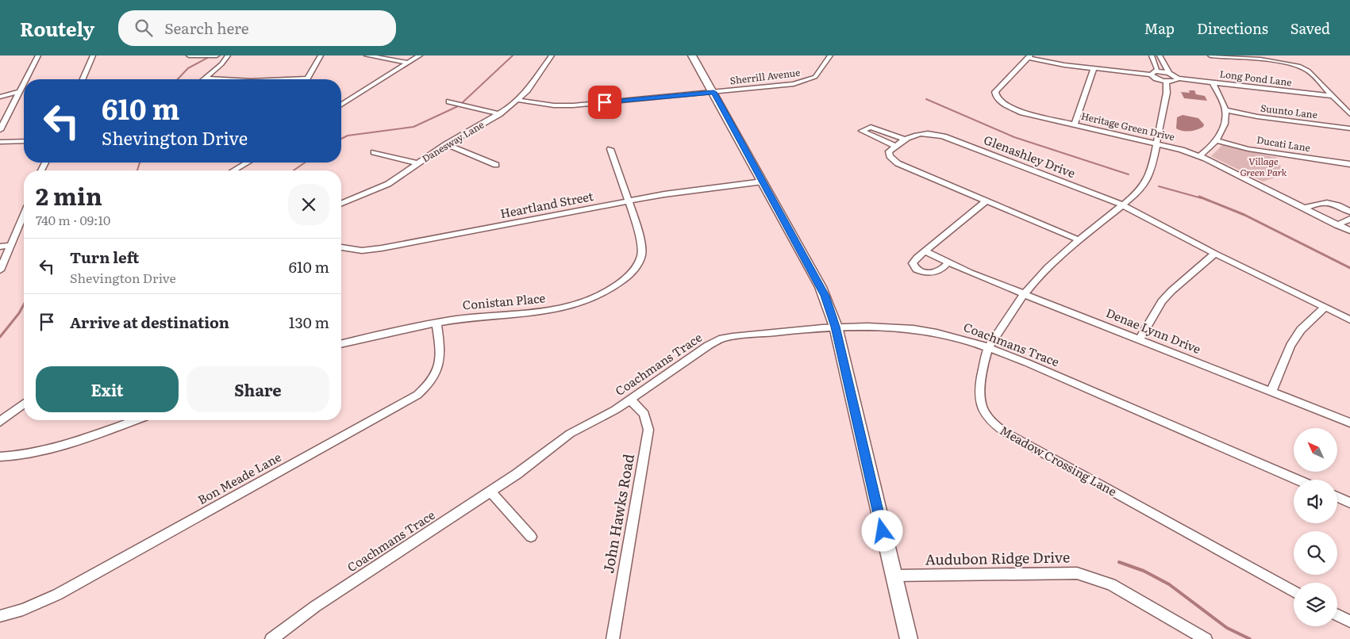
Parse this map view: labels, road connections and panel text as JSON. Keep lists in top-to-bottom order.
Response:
{
  "streets": {
    "street": [
      "Sherrill Avenue",
      "Long Pond Lane",
      "Suunto Lane",
      "Heritage Green Drive",
      "Danesway Lane",
      "Ducati Lane",
      "Glenashley Drive",
      "Heartland Street",
      "Conistan Place",
      "Denae Lynn Drive",
      "Coachmans Trace",
      "Meadow Crossing Lane",
      "Bon Meade Lane",
      "John Hawks Road",
      "Audubon Ridge Drive"
    ]
  },
  "crossings": [
    ["Sherrill Avenue", "Danesway Lane"],
    ["Heritage Green Drive", "Meadow Crossing Lane"],
    ["Glenashley Drive", "Meadow Crossing Lane"],
    ["Heartland Street", "Conistan Place"],
    ["Conistan Place", "Bon Meade Lane"],
    ["Denae Lynn Drive", "Meadow Crossing Lane"],
    ["Coachmans Trace", "Meadow Crossing Lane"],
    ["Coachmans Trace", "John Hawks Road"]
  ],
  "parks": ["Village Green Park"],
  "north": "top left",
  "page": {
    "header": "Routely",
    "search": "Search here",
    "nav": ["Map", "Directions", "Saved"],
    "turn": ["610 m", "Shevington Drive"],
    "heading": ["2 min", "740 m · 09:10"],
    "list": [
      {
        "name": "Turn left",
        "note": "Shevington Drive",
        "value": "610 m"
      },
      {
        "name": "Arrive at destination",
        "value": "130 m"
      }
    ],
    "buttons": ["Exit", "Share"]
  }
}
